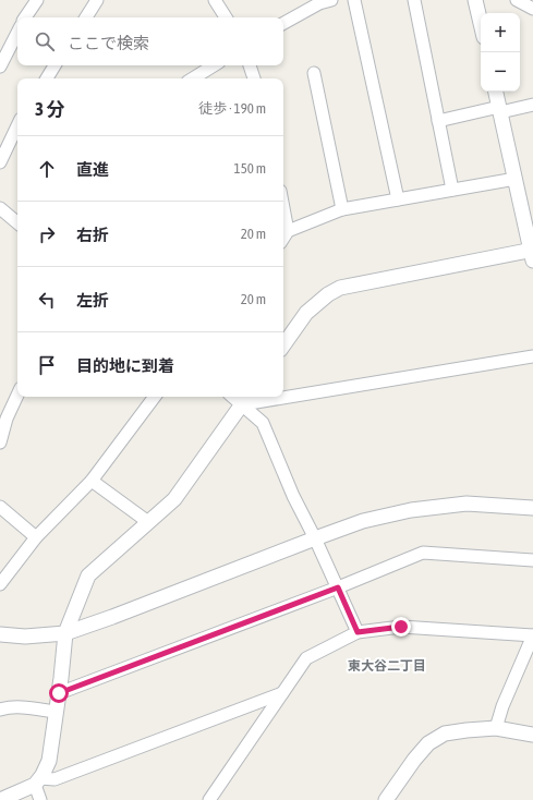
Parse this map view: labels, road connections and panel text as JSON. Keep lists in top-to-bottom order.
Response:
{
  "districts": ["東大谷二丁目"],
  "page": {
    "map_buttons": ["+", "−"],
    "search": "ここで検索",
    "heading": ["3 分", "徒歩 · 190 m"],
    "list": [
      ["直進", "150 m"],
      ["右折", "20 m"],
      ["左折", "20 m"],
      "目的地に到着"
    ]
  }
}
